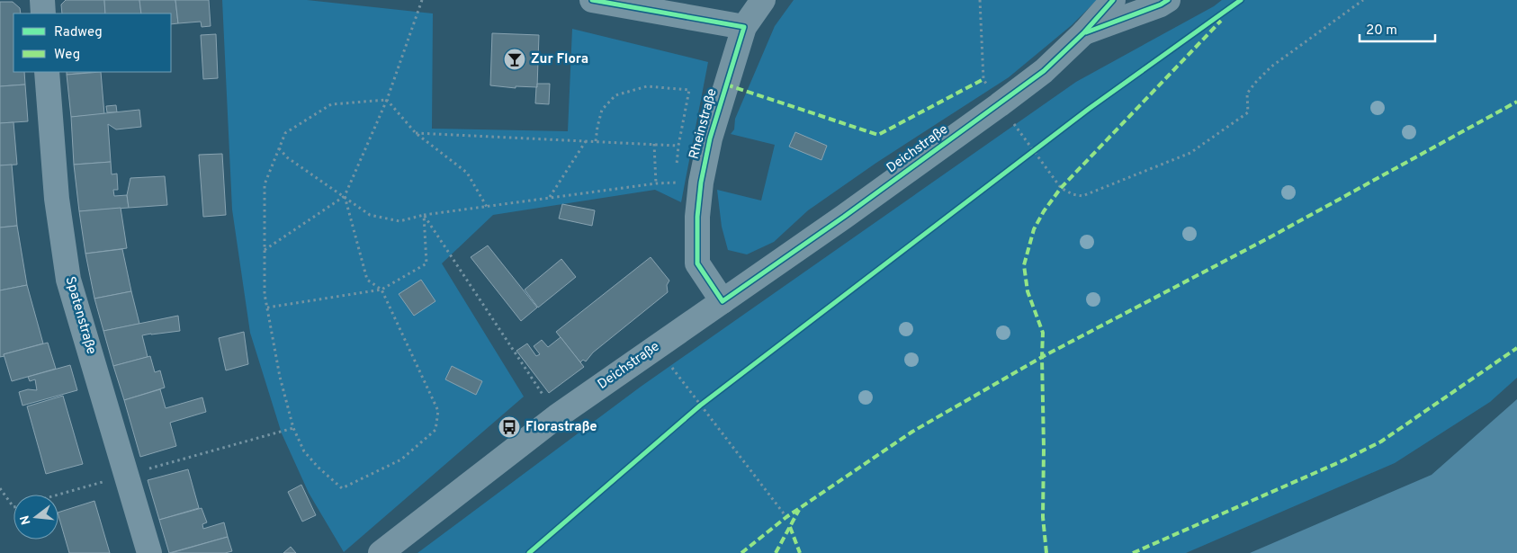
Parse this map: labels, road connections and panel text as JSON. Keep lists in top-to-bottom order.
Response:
{
  "streets": {
    "street": ["Rheinstraße", "Deichstraße", "Spatenstraße"]
  },
  "crossings": [
    ["Rheinstraße", "Deichstraße"]
  ],
  "places": {
    "bar": ["Zur Flora"],
    "bus stop": ["Florastraße"]
  },
  "legend": ["Radweg", "Weg"],
  "scale_bar": "20 m",
  "north": "left"
}
